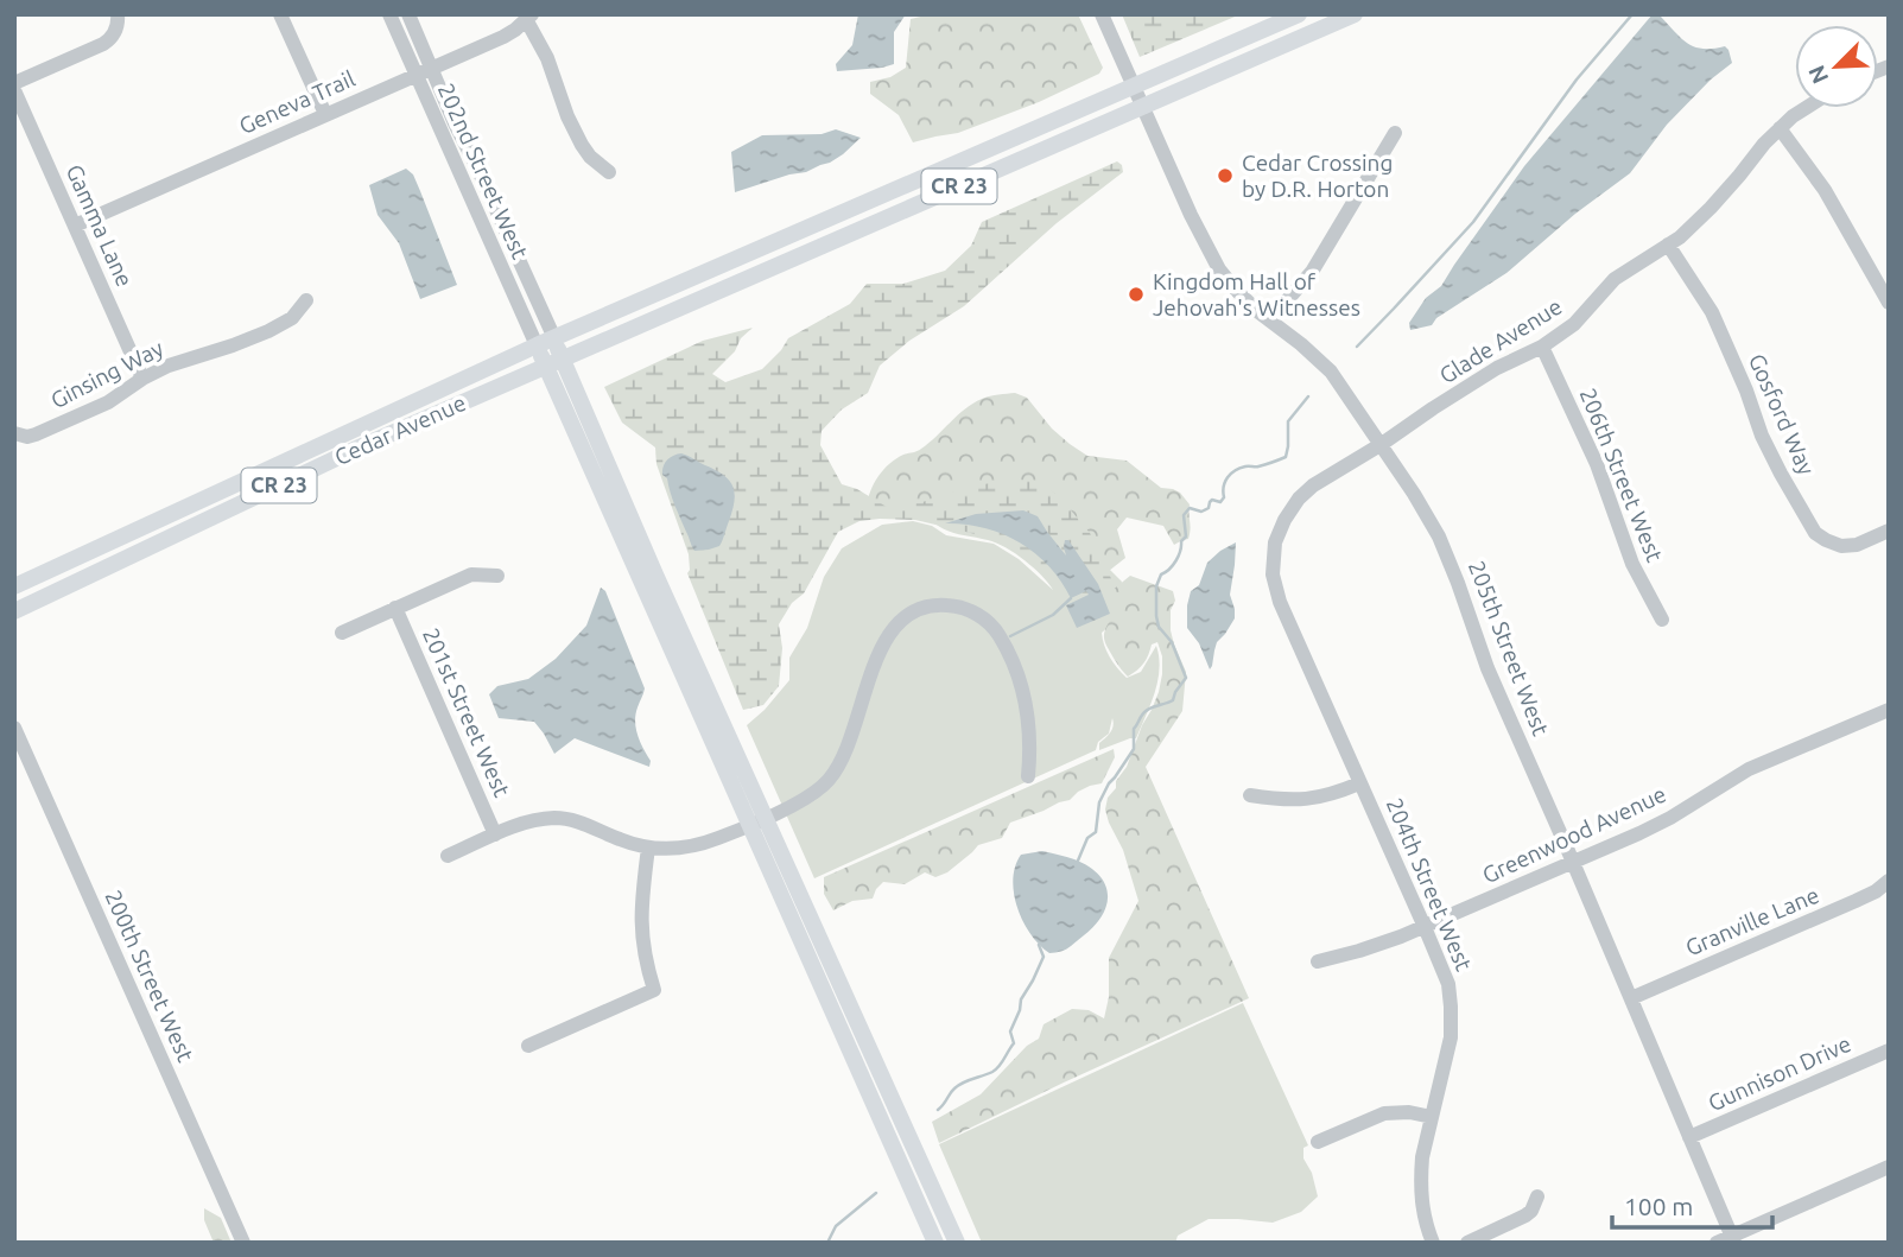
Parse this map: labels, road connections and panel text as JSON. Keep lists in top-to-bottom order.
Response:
{
  "streets": {
    "main road": ["CR 23", "Cedar Avenue"],
    "street": [
      "Geneva Trail",
      "202nd Street West",
      "Gamma Lane",
      "Glade Avenue",
      "Ginsing Way",
      "Gosford Way",
      "206th Street West",
      "205th Street West",
      "201st Street West",
      "Greenwood Avenue",
      "204th Street West",
      "Granville Lane",
      "200th Street West",
      "Gunnison Drive"
    ]
  },
  "crossings": [
    ["Geneva Trail", "202nd Street West"],
    ["Geneva Trail", "Gamma Lane"],
    ["202nd Street West", "CR 23"],
    ["202nd Street West", "Cedar Avenue"],
    ["CR 23", "Cedar Avenue"],
    ["CR 23", "205th Street West"],
    ["Gamma Lane", "Ginsing Way"],
    ["Glade Avenue", "Gosford Way"],
    ["Glade Avenue", "206th Street West"],
    ["Glade Avenue", "205th Street West"],
    ["Glade Avenue", "204th Street West"],
    ["205th Street West", "Greenwood Avenue"],
    ["205th Street West", "Granville Lane"],
    ["205th Street West", "Gunnison Drive"],
    ["Greenwood Avenue", "204th Street West"]
  ],
  "places": ["Cedar Crossing by D.R. Horton", "Kingdom Hall of Jehovah's Witnesses"],
  "scale_bar": "100 m",
  "north": "bottom left"
}
